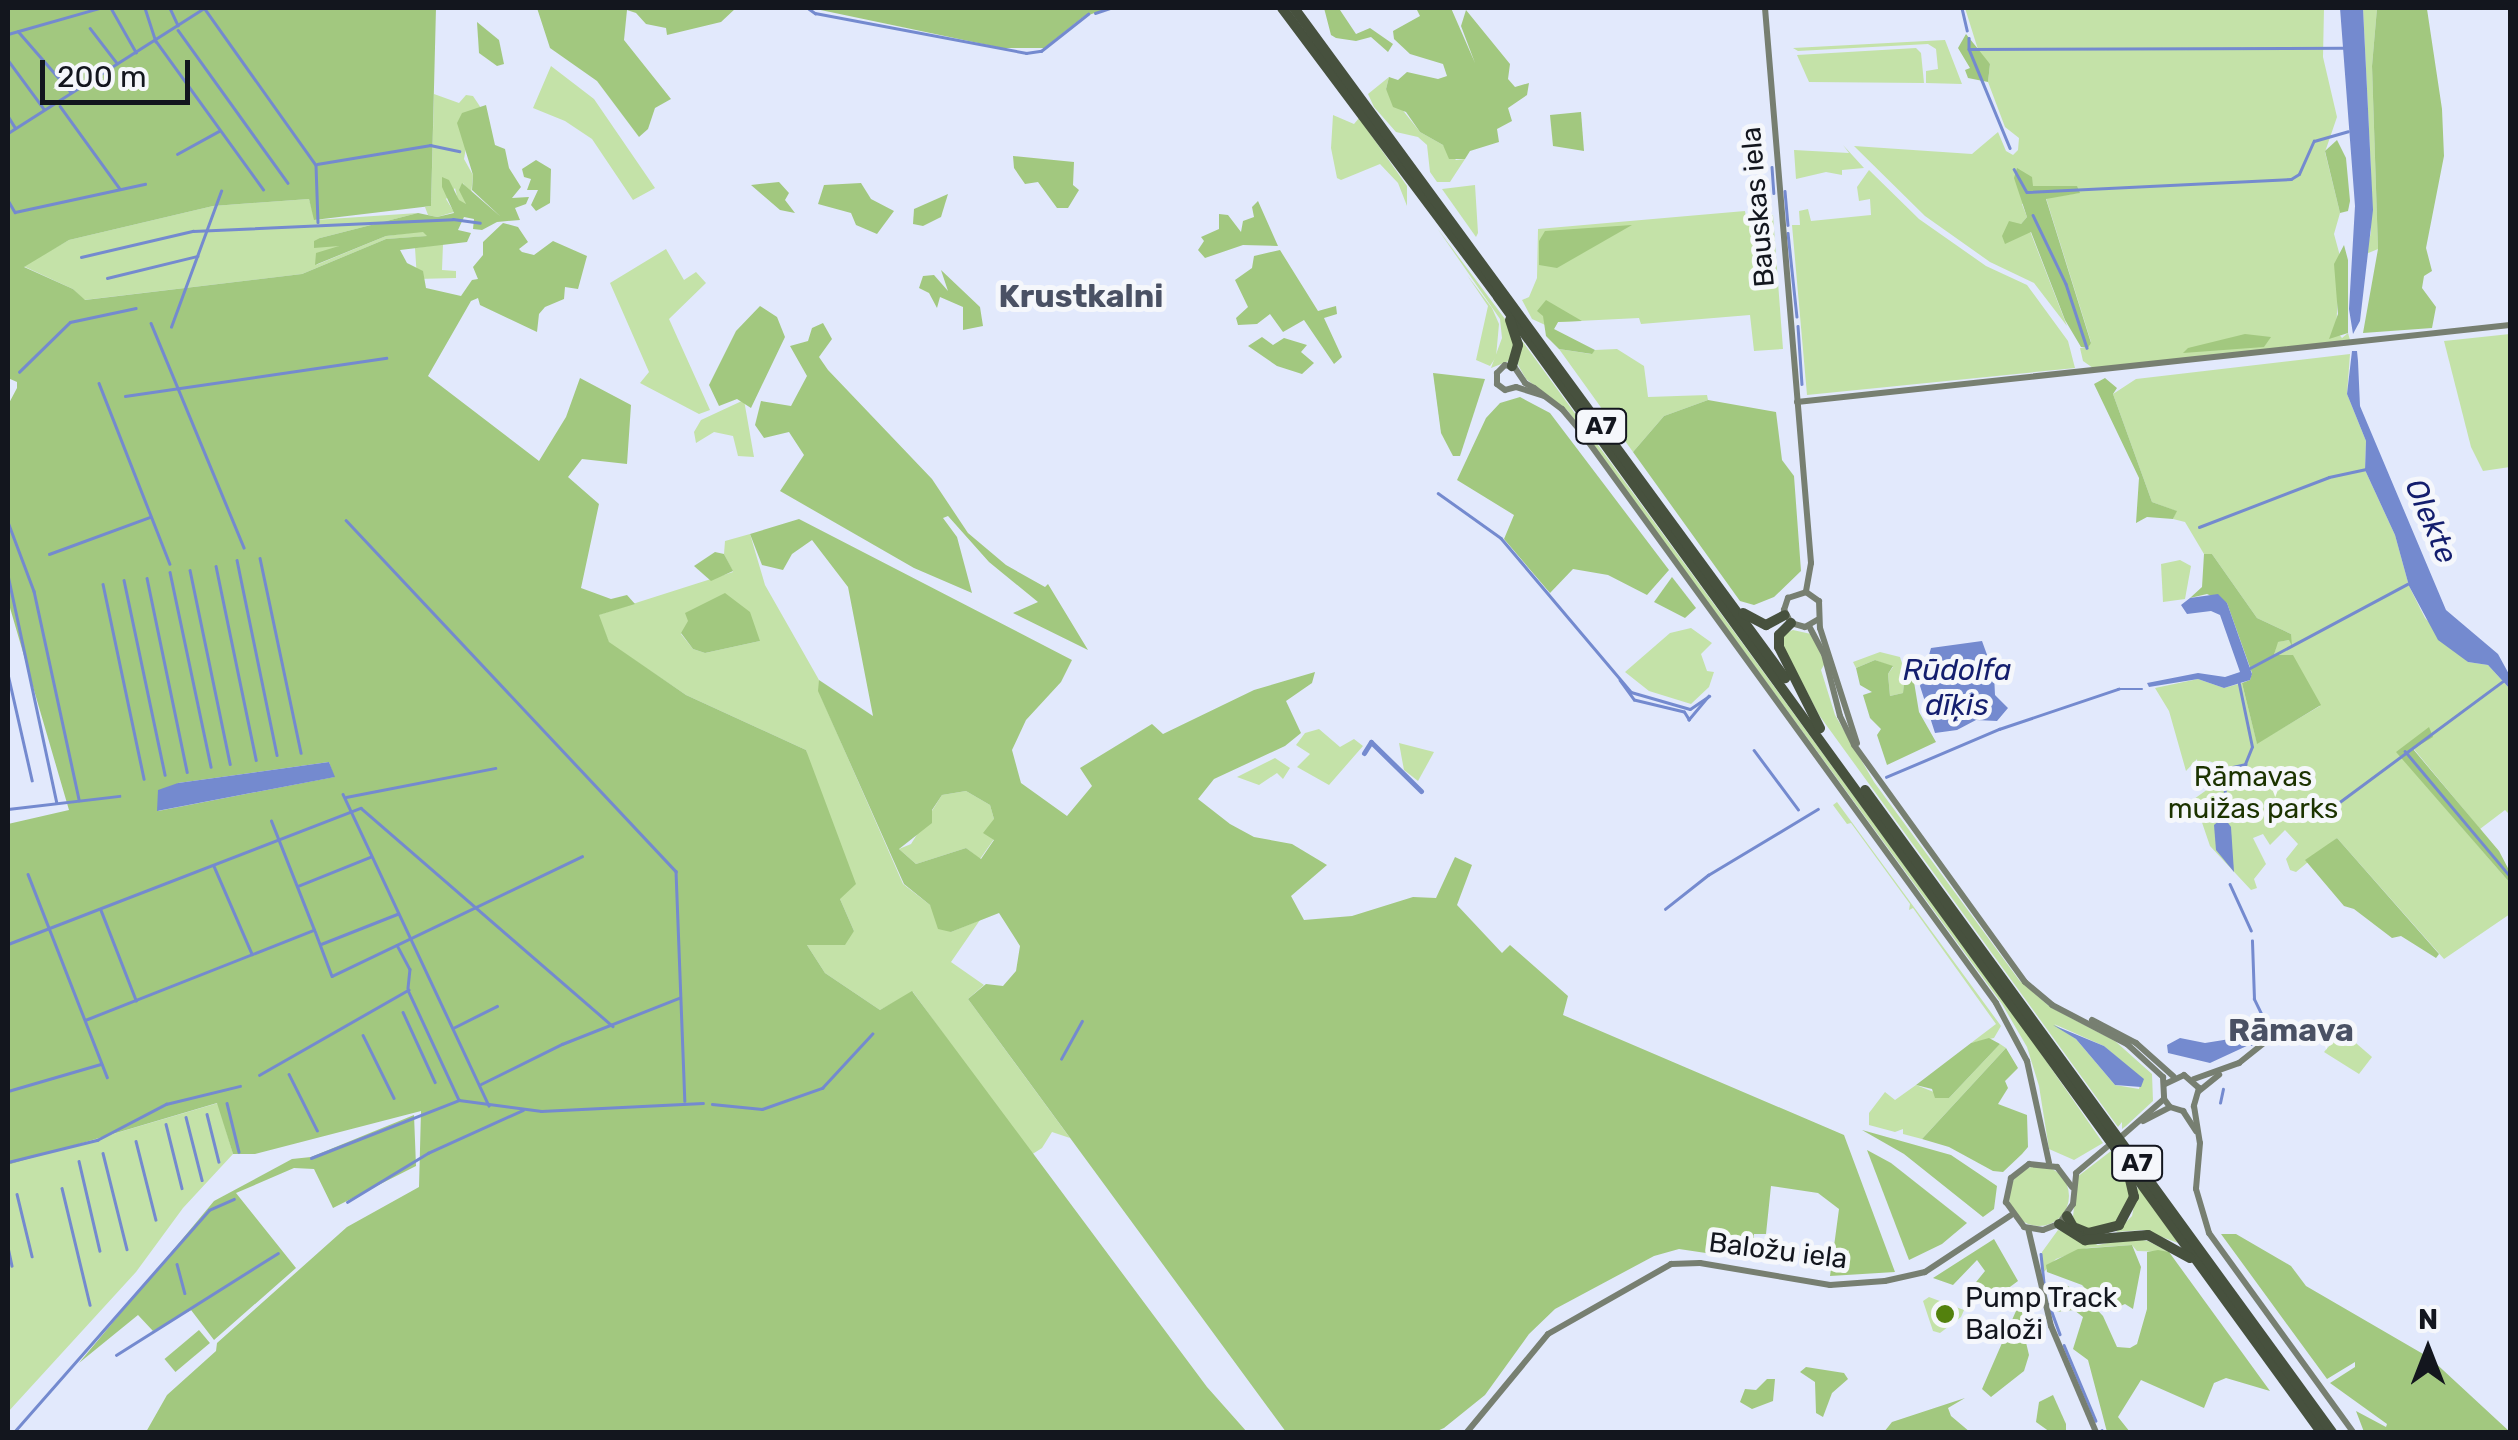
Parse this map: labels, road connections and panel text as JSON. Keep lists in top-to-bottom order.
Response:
{
  "streets": {
    "highway": ["A7"],
    "main road": ["Bauskas iela", "Baložu iela"]
  },
  "districts": ["Krustkalni", "Rāmava"],
  "water": ["Olekte", "Rūdolfa dīķis"],
  "parks": ["Rāmavas muižas parks"],
  "places": ["Pump Track Baloži"],
  "scale_bar": "200 m",
  "north": "top"
}
